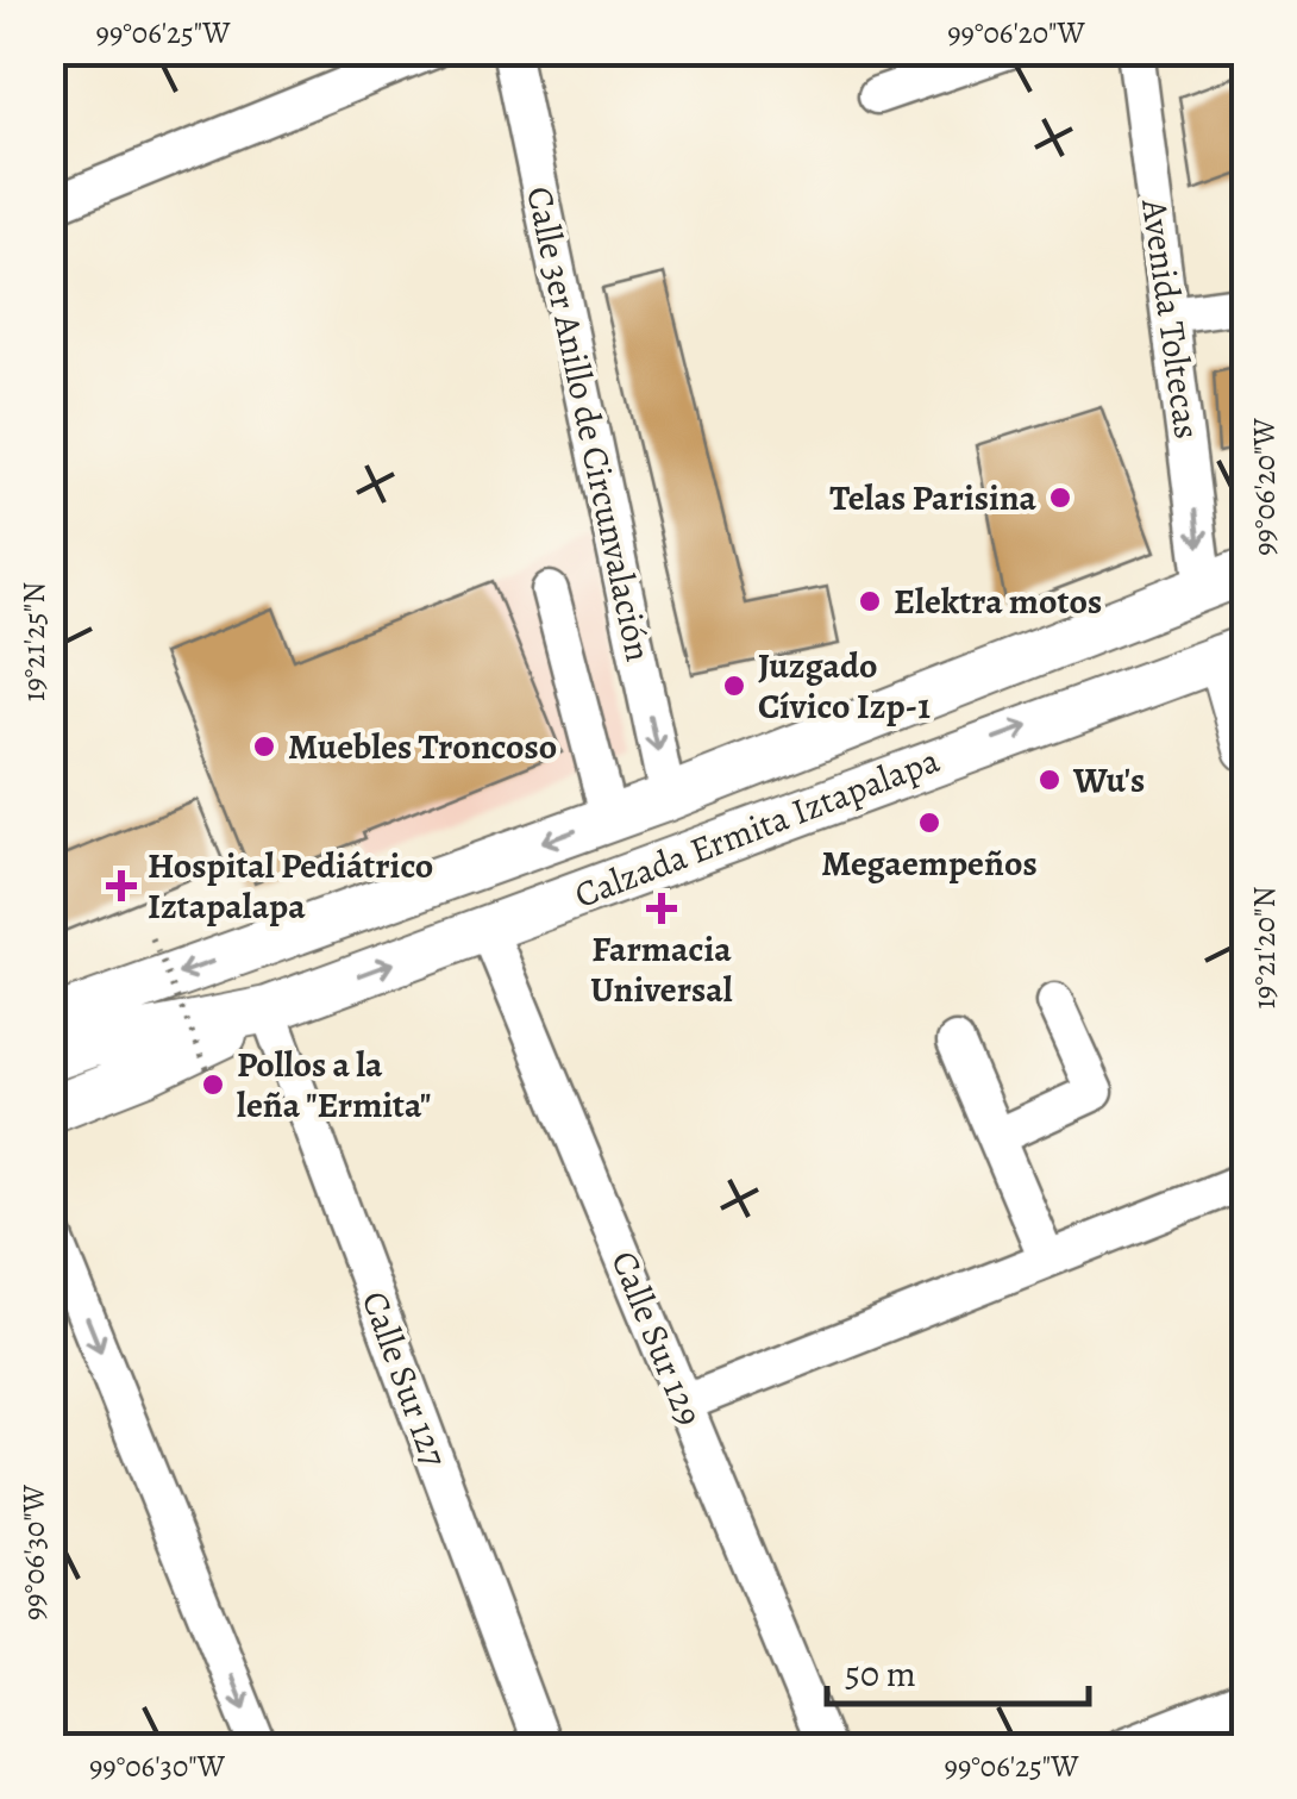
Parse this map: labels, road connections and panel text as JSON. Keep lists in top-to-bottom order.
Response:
{
  "streets": {
    "main road": ["Calzada Ermita Iztapalapa"],
    "street": [
      "Avenida Toltecas",
      "Calle 3er Anillo de Circunvalación",
      "Calle Sur 129",
      "Calle Sur 127"
    ]
  },
  "crossings": [
    ["Avenida Toltecas", "Calzada Ermita Iztapalapa"],
    ["Calle 3er Anillo de Circunvalación", "Calzada Ermita Iztapalapa"],
    ["Calzada Ermita Iztapalapa", "Calle Sur 129"],
    ["Calzada Ermita Iztapalapa", "Calle Sur 127"]
  ],
  "one_way": ["Avenida Toltecas", "Calle 3er Anillo de Circunvalación"],
  "places": {
    "other": [
      "Telas Parisina",
      "Elektra motos",
      "Juzgado Cívico Izp-1",
      "Muebles Troncoso",
      "Wu's",
      "Megaempeños",
      "Pollos a la leña \"Ermita\""
    ],
    "health": ["Hospital Pediátrico Iztapalapa", "Farmacia Universal"]
  },
  "scale_bar": "50 m",
  "coordinates": [
    "99°06'25\"W",
    "99°06'20\"W",
    "19°21'25\"N",
    "19°21'20\"N",
    "99°06'30\"W"
  ]
}
